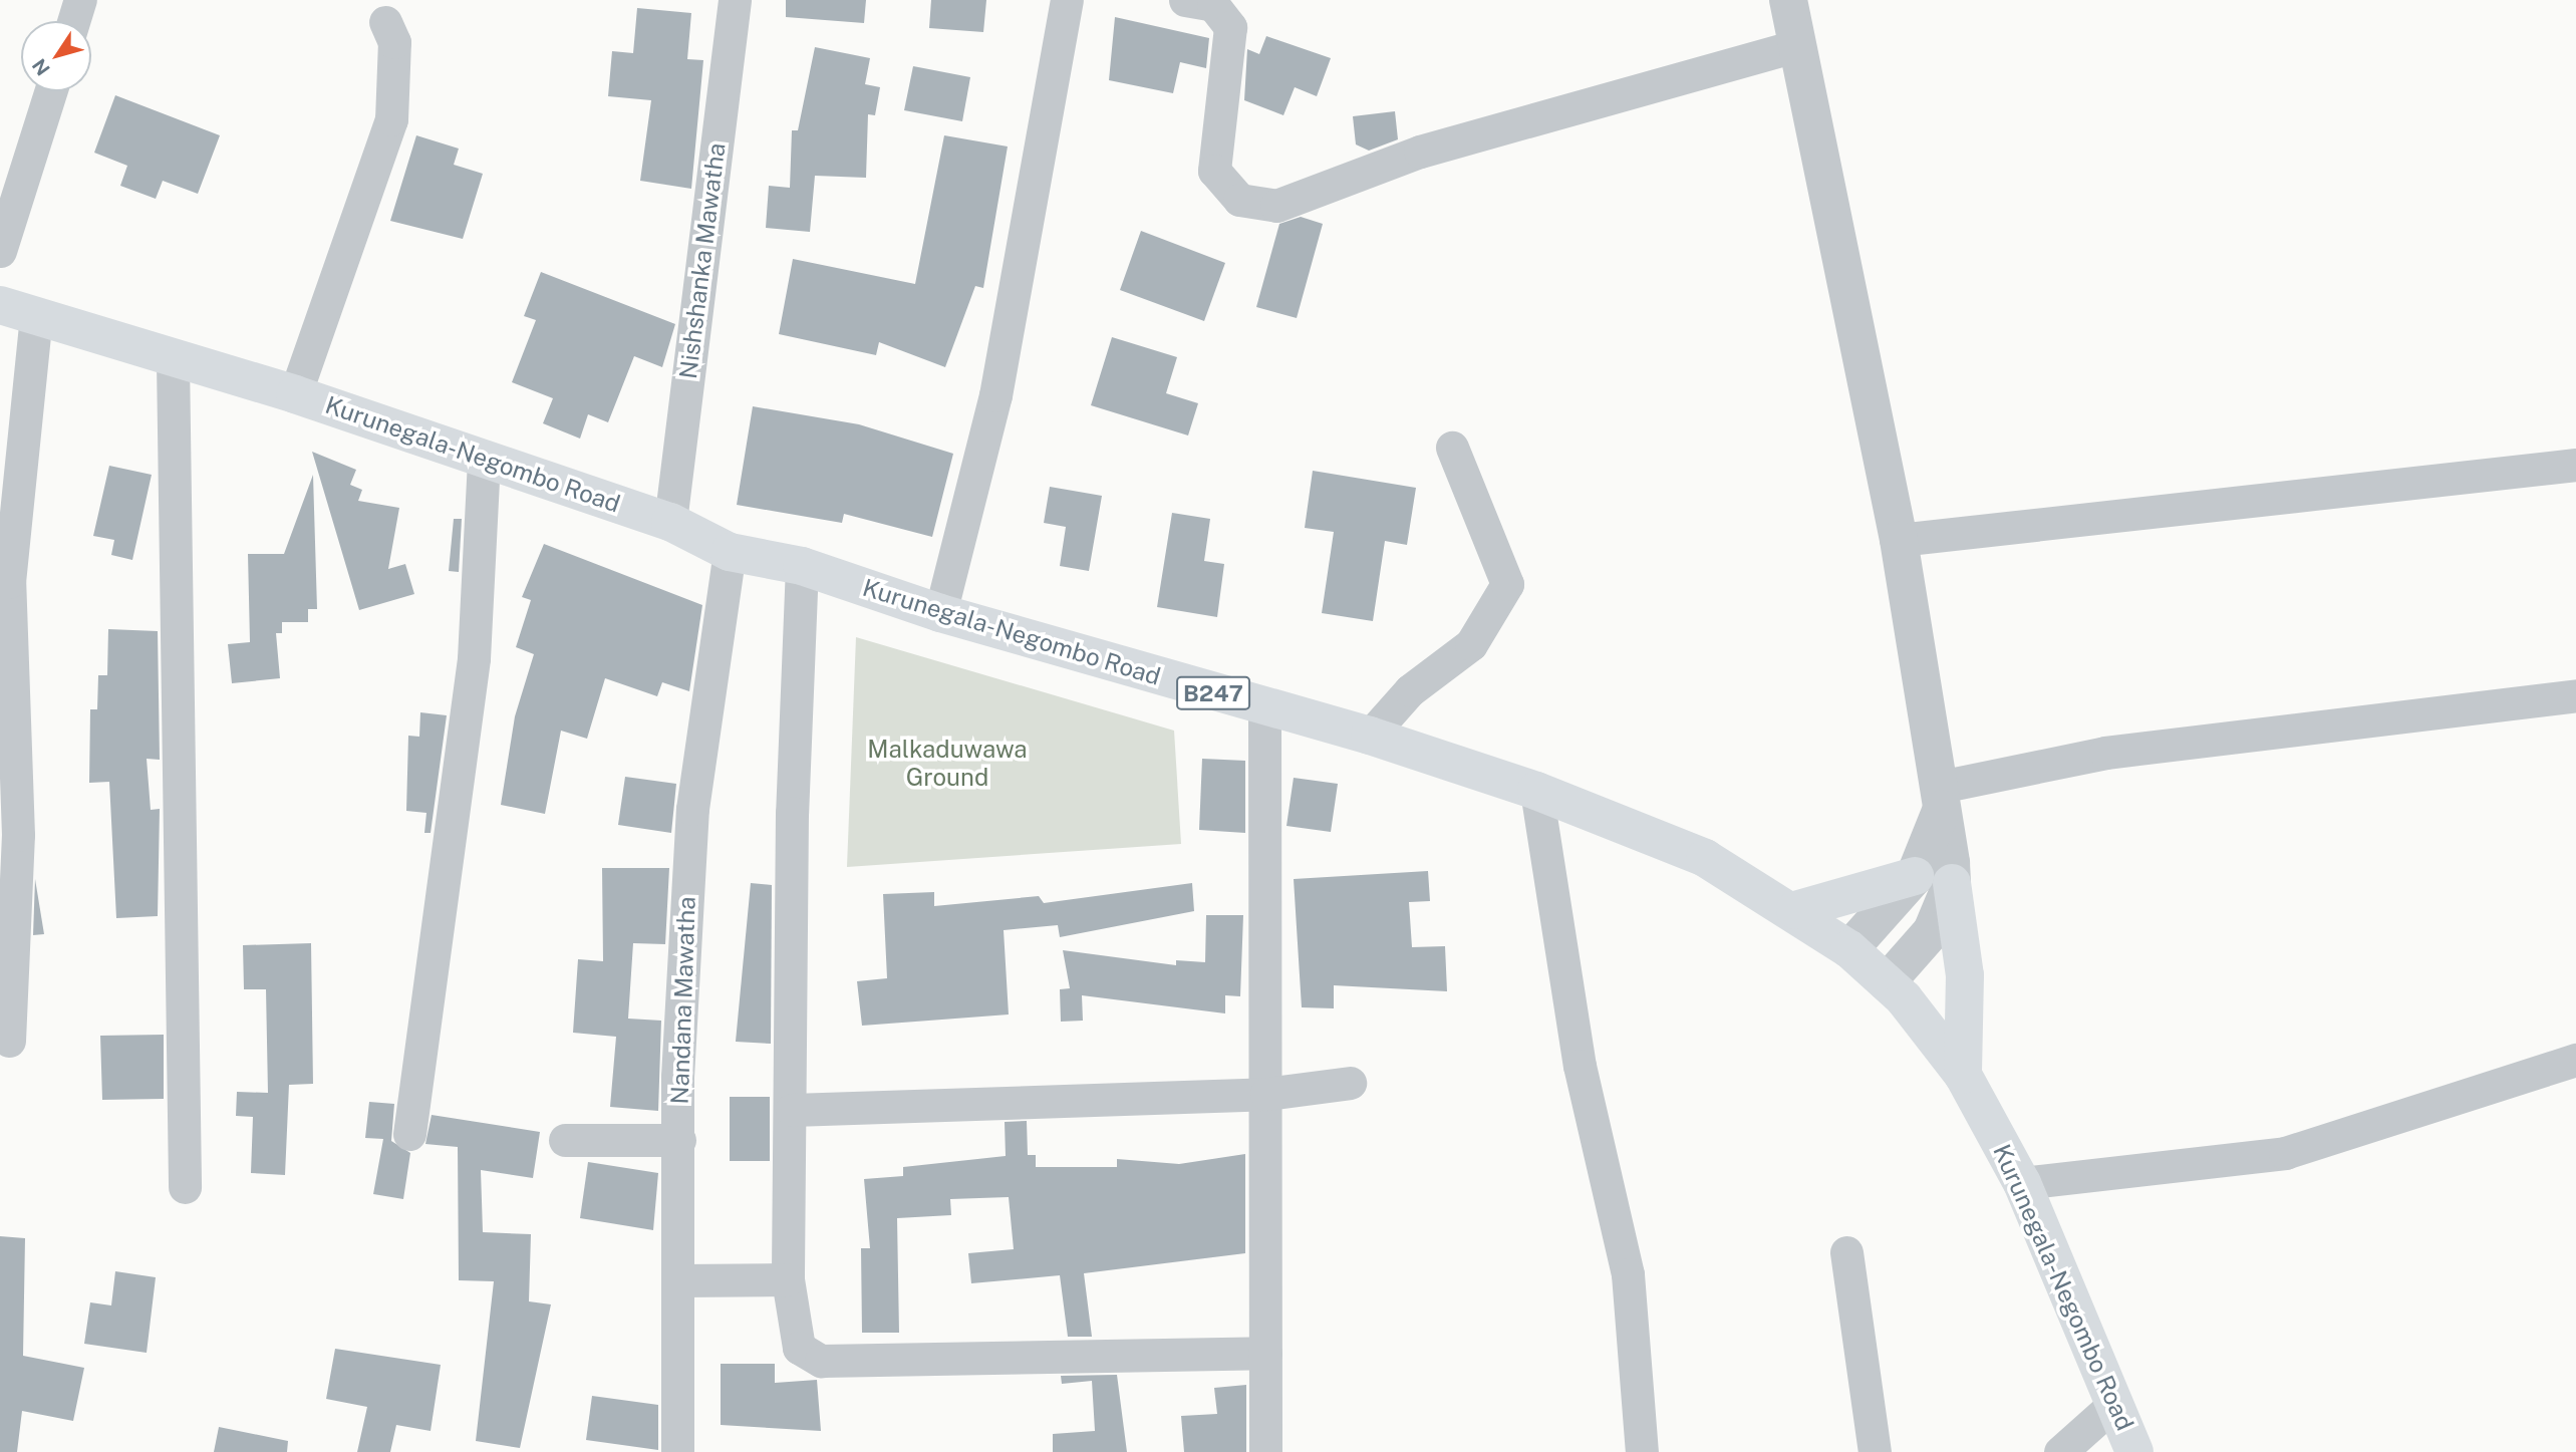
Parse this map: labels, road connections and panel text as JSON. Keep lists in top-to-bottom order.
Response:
{
  "streets": {
    "main road": ["Kurunegala-Negombo Road", "B247"],
    "street": ["Nishshanka Mawatha", "Nandana Mawatha"]
  },
  "crossings": [
    ["Nishshanka Mawatha", "Kurunegala-Negombo Road"],
    ["Kurunegala-Negombo Road", "Nandana Mawatha"]
  ],
  "parks": ["Malkaduwawa Ground"],
  "north": "bottom left"
}
